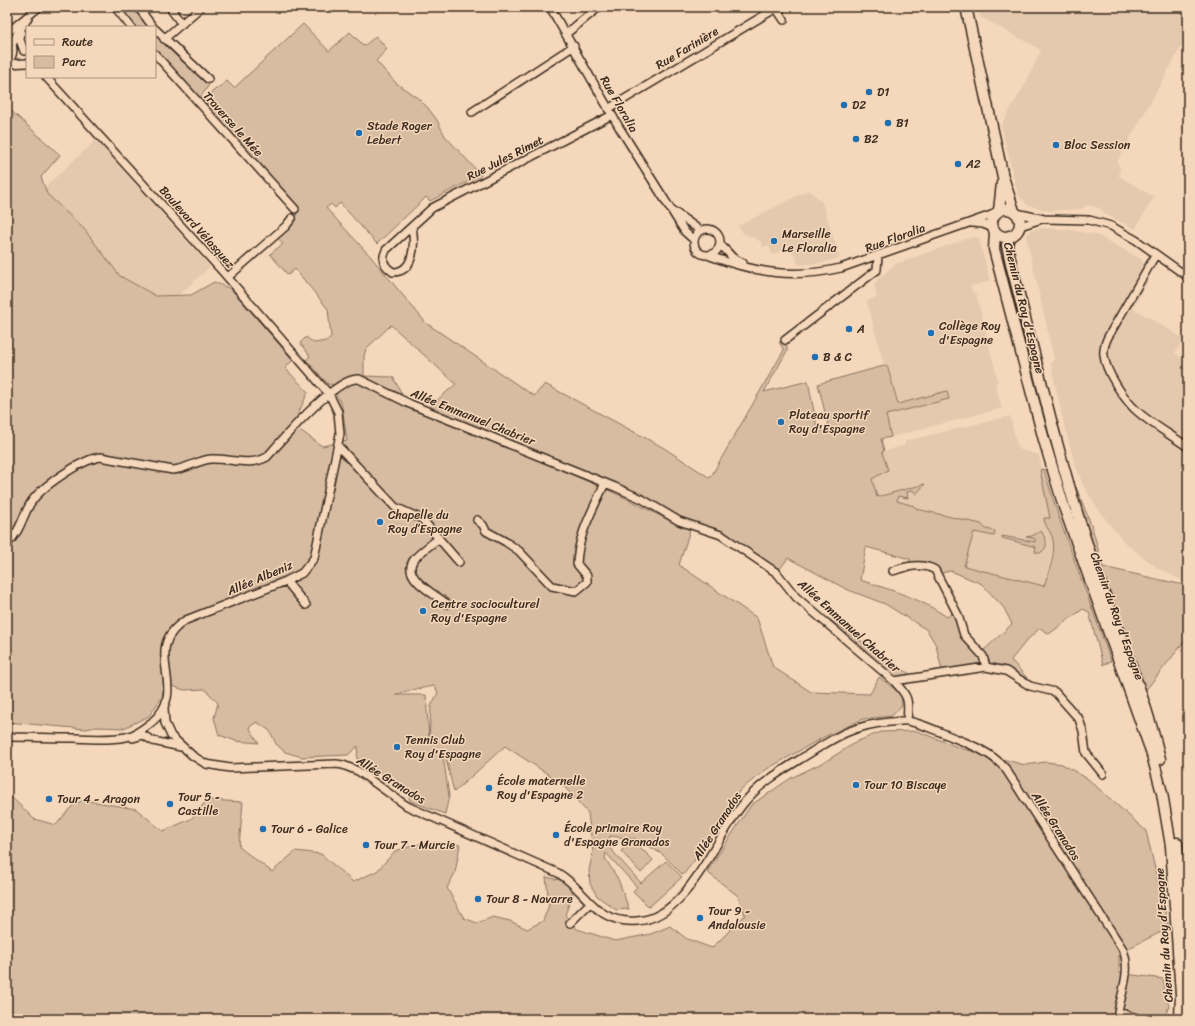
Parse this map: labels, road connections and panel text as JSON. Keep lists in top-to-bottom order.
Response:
{
  "streets": {
    "street": [
      "Rue Farinière",
      "Rue Floralia",
      "Traverse le Mée",
      "Rue Jules Rimet",
      "Boulevard Vélasquez",
      "Chemin du Roy d'Espagne",
      "Allée Emmanuel Chabrier",
      "Allée Albeniz",
      "Allée Granados"
    ]
  },
  "crossings": [
    ["Rue Farinière", "Rue Floralia"],
    ["Rue Farinière", "Rue Jules Rimet"],
    ["Rue Floralia", "Rue Jules Rimet"],
    ["Rue Floralia", "Chemin du Roy d'Espagne"],
    ["Boulevard Vélasquez", "Allée Emmanuel Chabrier"],
    ["Boulevard Vélasquez", "Allée Albeniz"],
    ["Allée Emmanuel Chabrier", "Allée Albeniz"],
    ["Allée Emmanuel Chabrier", "Allée Granados"],
    ["Allée Albeniz", "Allée Granados"]
  ],
  "places": [
    "D1",
    "D2",
    "B1",
    "Stade Roger Lebert",
    "B2",
    "Bloc Session",
    "A2",
    "Marseille Le Floralia",
    "A",
    "Collège Roy d'Espagne",
    "B & C",
    "Plateau sportif Roy d'Espagne",
    "Chapelle du Roy d’Espagne",
    "Centre socioculturel Roy d'Espagne",
    "Tennis Club Roy d'Espagne",
    "Tour 10 Biscaye",
    "École maternelle Roy d'Espagne 2",
    "Tour 4 - Aragon",
    "Tour 5 - Castille",
    "Tour 6 - Galice",
    "École primaire Roy d'Espagne Granados",
    "Tour 7 - Murcie",
    "Tour 8 - Navarre",
    "Tour 9 - Andalousie"
  ],
  "legend": ["Route", "Parc"]
}
